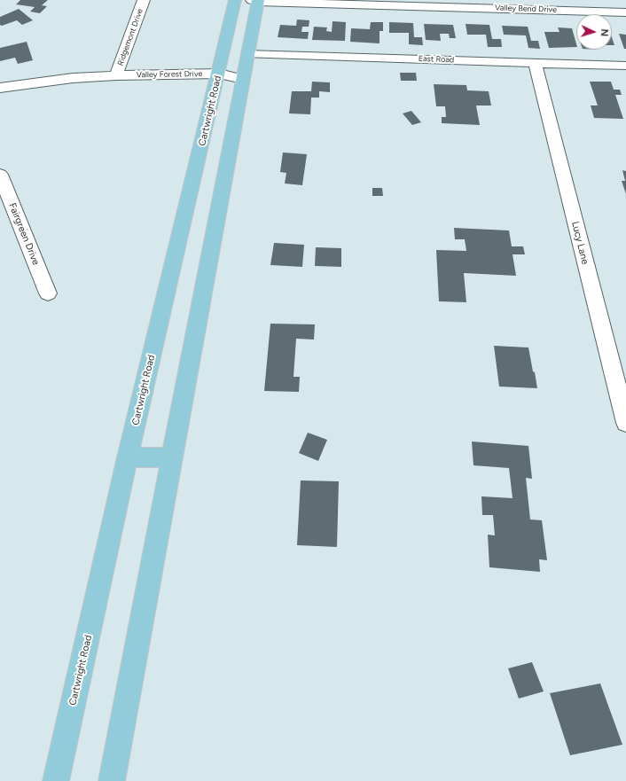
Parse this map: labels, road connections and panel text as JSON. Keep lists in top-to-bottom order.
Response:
{
  "streets": {
    "main road": ["Cartwright Road"],
    "street": [
      "Valley Bend Drive",
      "Ridgemont Drive",
      "East Road",
      "Valley Forest Drive",
      "Fairgreen Drive",
      "Lucy Lane"
    ]
  },
  "crossings": [
    ["Ridgemont Drive", "Valley Forest Drive"],
    ["East Road", "Lucy Lane"],
    ["Valley Forest Drive", "Cartwright Road"]
  ],
  "north": "right"
}
